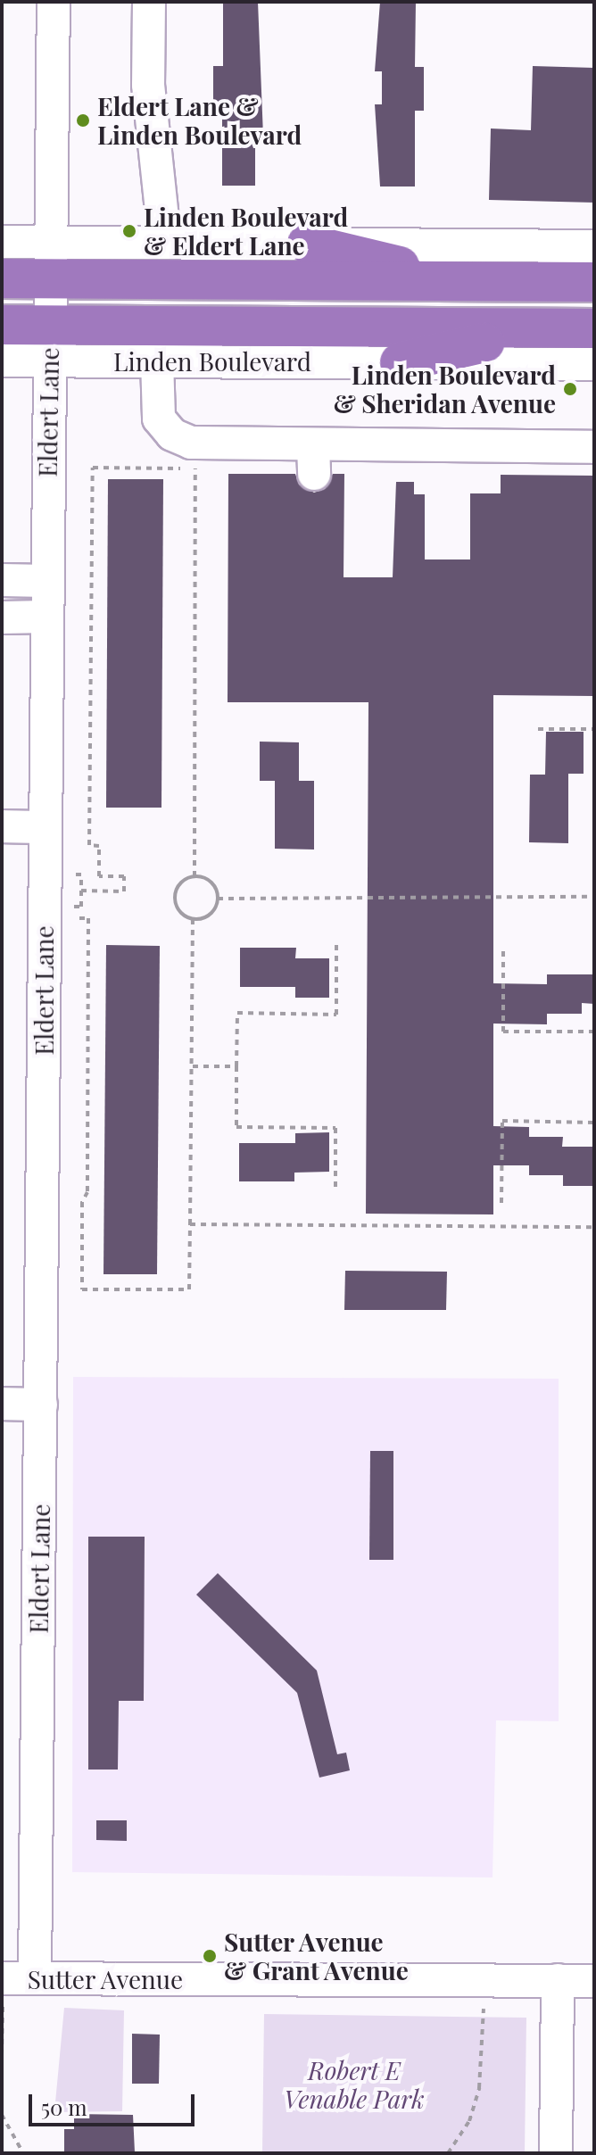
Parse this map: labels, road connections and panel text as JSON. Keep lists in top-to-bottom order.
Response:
{
  "streets": {
    "highway": ["Linden Boulevard"],
    "street": ["Eldert Lane", "Sutter Avenue"]
  },
  "crossings": [
    ["Linden Boulevard", "Eldert Lane"],
    ["Eldert Lane", "Sutter Avenue"]
  ],
  "parks": ["Robert E Venable Park"],
  "places": [
    "Eldert Lane & Linden Boulevard",
    "Linden Boulevard & Eldert Lane",
    "Linden Boulevard & Sheridan Avenue",
    "Sutter Avenue & Grant Avenue"
  ],
  "scale_bar": "50 m"
}
